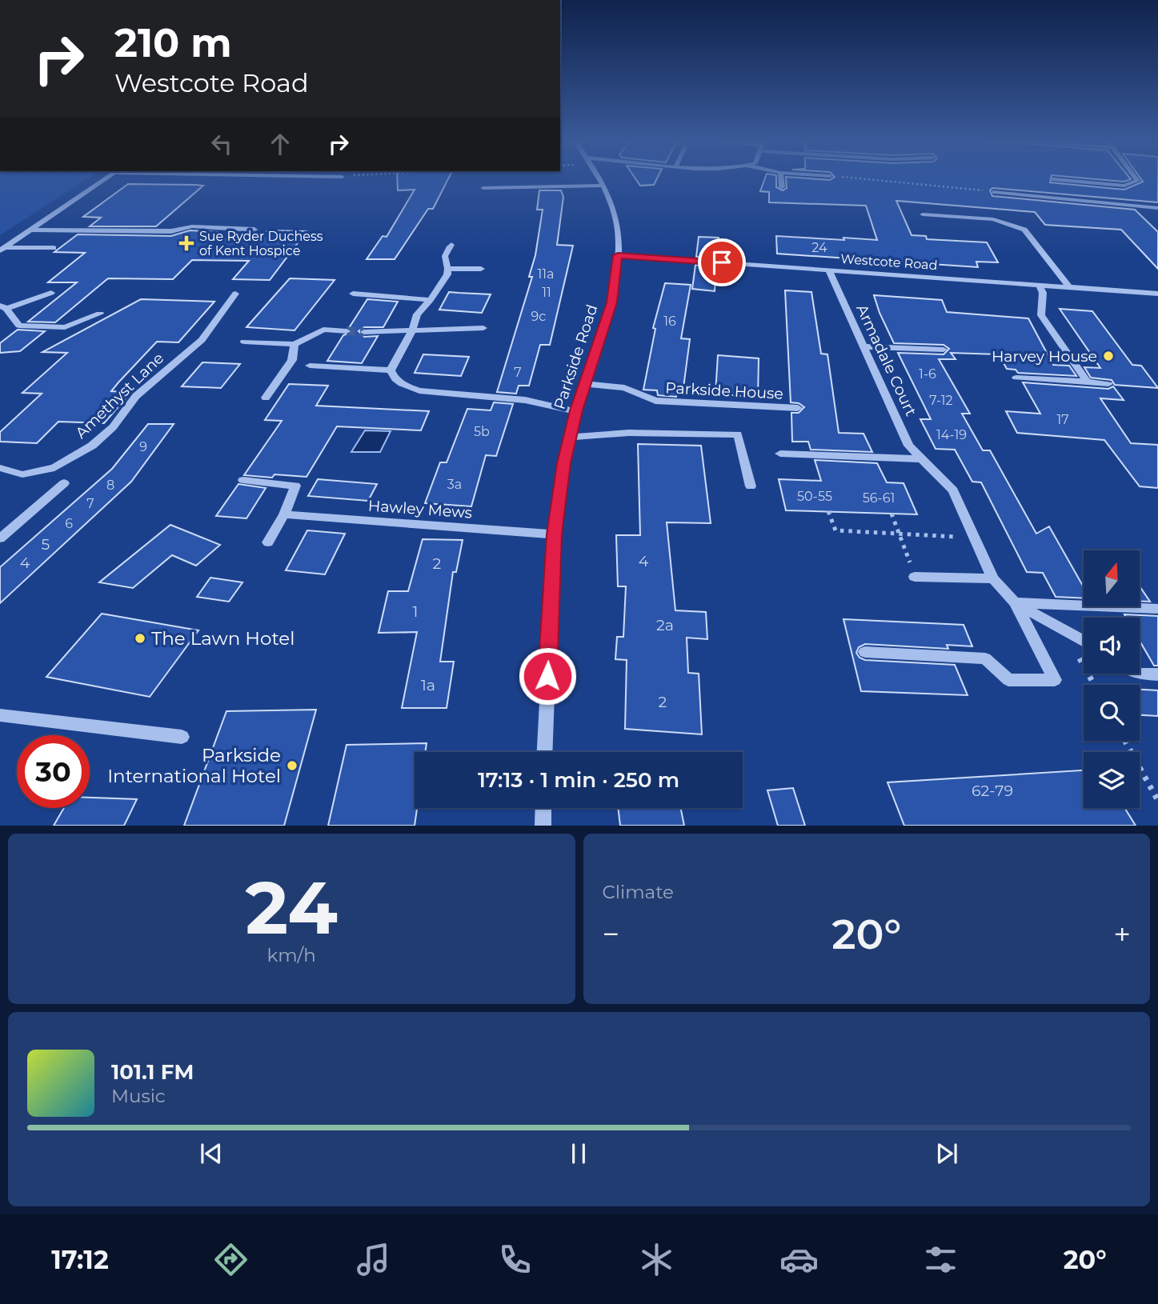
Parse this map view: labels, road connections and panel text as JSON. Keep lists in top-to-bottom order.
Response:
{
  "streets": {
    "street": [
      "Westcote Road",
      "Parkside Road",
      "Armadale Court",
      "Parkside House",
      "Amethyst Lane",
      "Hawley Mews"
    ]
  },
  "crossings": [
    ["Westcote Road", "Parkside Road"],
    ["Westcote Road", "Armadale Court"],
    ["Parkside Road", "Parkside House"],
    ["Parkside Road", "Hawley Mews"]
  ],
  "places": {
    "health": ["Sue Ryder Duchess of Kent Hospice"],
    "other": ["Harvey House", "The Lawn Hotel", "Parkside International Hotel"]
  },
  "house_numbers": [
    "24",
    "11a",
    "11",
    "9c",
    "16",
    "7",
    "1-6",
    "7-12",
    "17",
    "5b",
    "14-19",
    "9",
    "3a",
    "8",
    "50-55",
    "56-61",
    "7",
    "6",
    "5",
    "4",
    "4",
    "2",
    "1",
    "2a",
    "1a",
    "2",
    "62-79"
  ],
  "north": "top",
  "page": {
    "turn": ["210 m", "Westcote Road"],
    "limit": "30",
    "trip": "17:13 · 1 min · 250 m",
    "tile": [
      ["24", "km/h"],
      "Climate"
    ],
    "heat": ["−", "20°", "+"],
    "song": ["101.1 FM", "Music"],
    "tabs": ["17:12", "20°"]
  }
}
